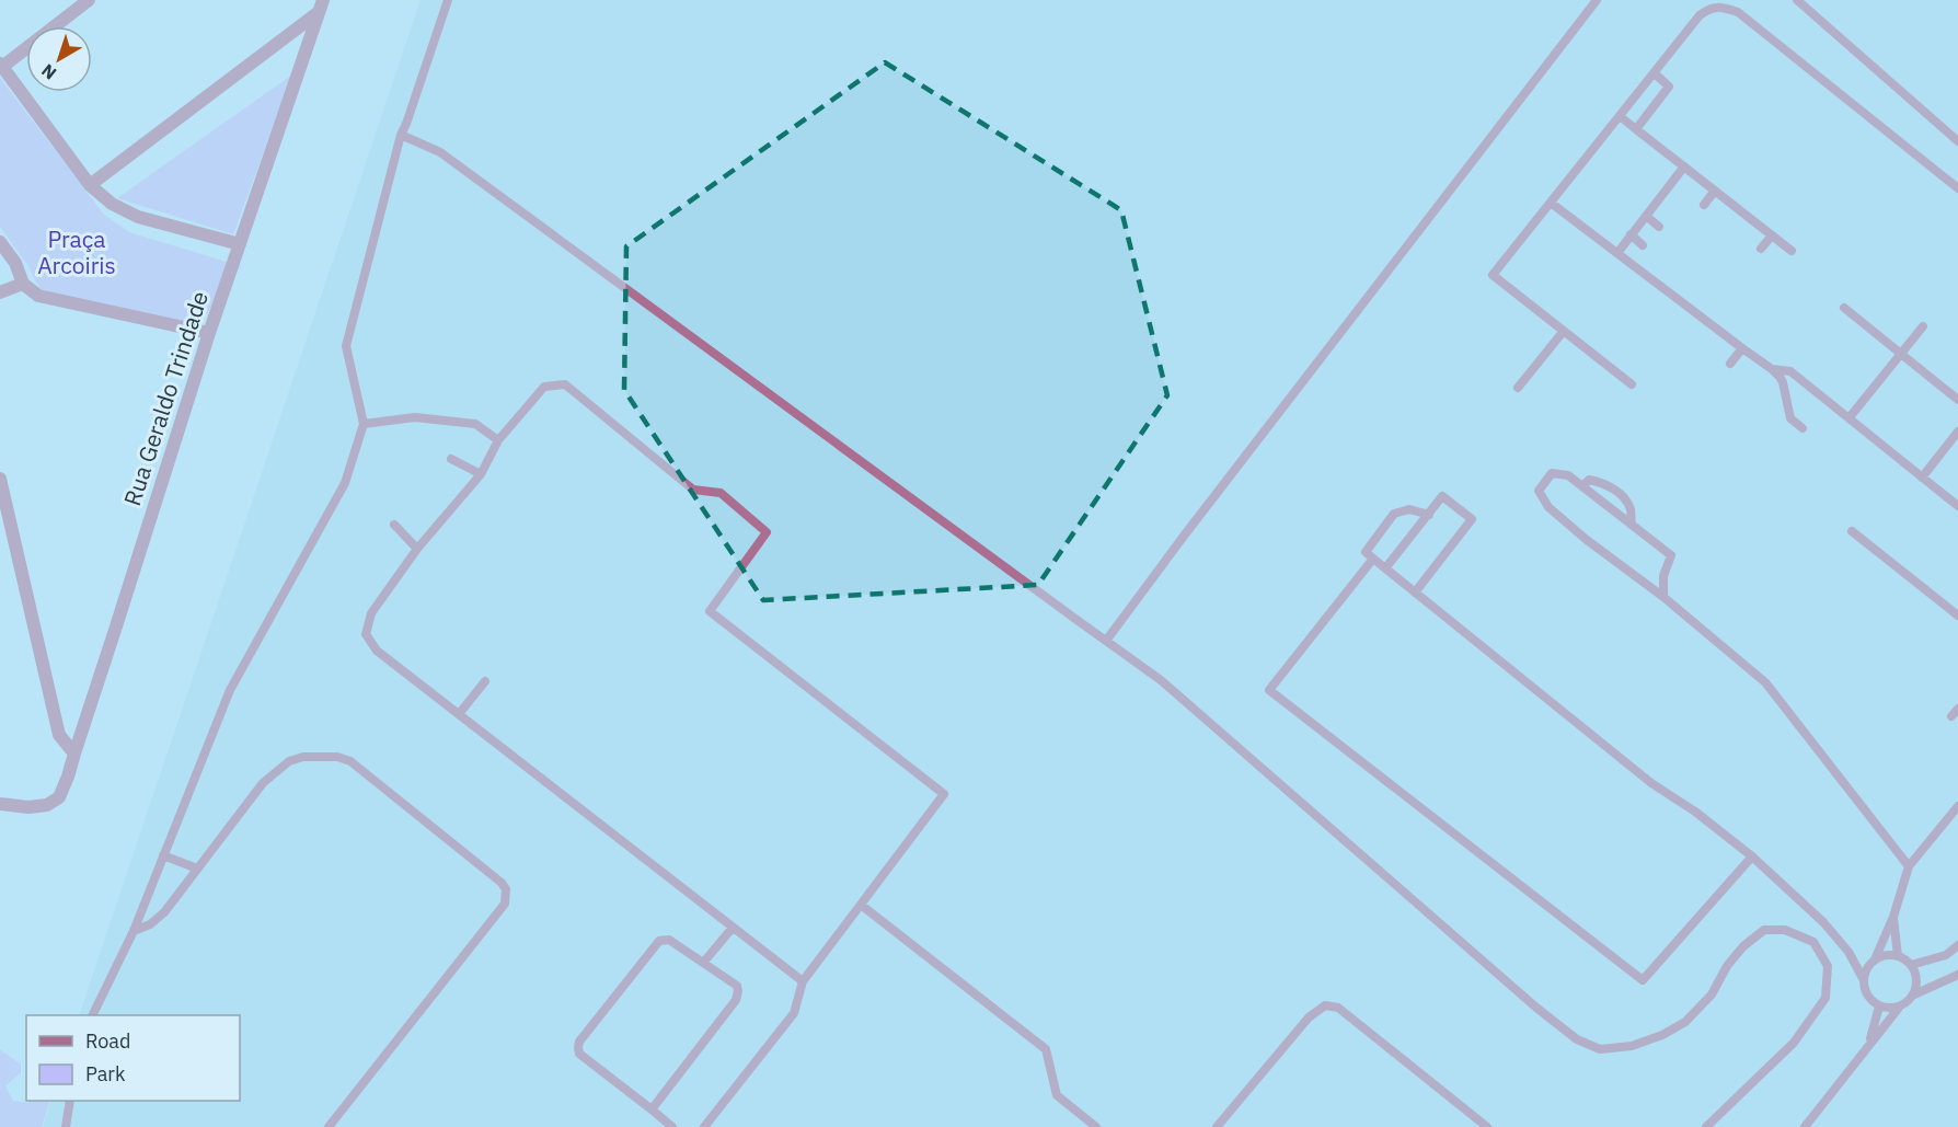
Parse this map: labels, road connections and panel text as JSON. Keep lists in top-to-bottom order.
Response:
{
  "streets": {
    "street": ["Rua Geraldo Trindade"]
  },
  "parks": ["Praça Arcoiris"],
  "legend": ["Road", "Park"],
  "north": "bottom left"
}
